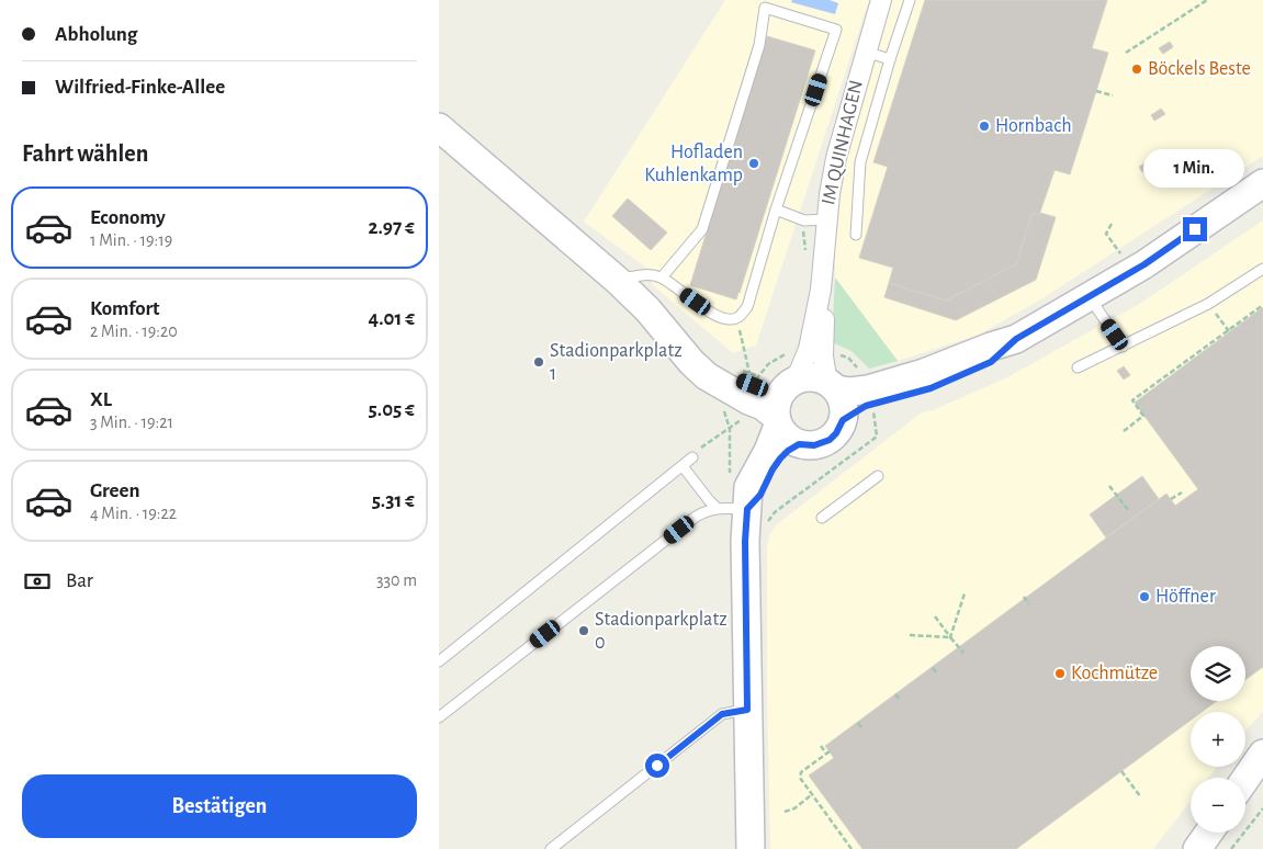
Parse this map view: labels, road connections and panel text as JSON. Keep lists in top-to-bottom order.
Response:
{
  "streets": {
    "street": ["IM QUINHAGEN"]
  },
  "places": [
    "Böckels Beste",
    "Hornbach",
    "Hofladen Kuhlenkamp",
    "Stadionparkplatz 1",
    "Höffner",
    "Stadionparkplatz 0",
    "Kochmütze"
  ],
  "page": {
    "banner": ["Abholung", "Wilfried-Finke-Allee"],
    "heading": "Fahrt wählen",
    "bubble": "1 Min.",
    "list": [
      {
        "name": "Economy",
        "note": "1 Min. · 19:19",
        "value": "2.97 €"
      },
      {
        "name": "Komfort",
        "note": "2 Min. · 19:20",
        "value": "4.01 €"
      },
      {
        "name": "XL",
        "note": "3 Min. · 19:21",
        "value": "5.05 €"
      },
      {
        "name": "Green",
        "note": "4 Min. · 19:22",
        "value": "5.31 €"
      }
    ],
    "pay": ["Bar", "330 m"],
    "map_buttons": ["+", "−"],
    "buttons": "Bestätigen"
  }
}
